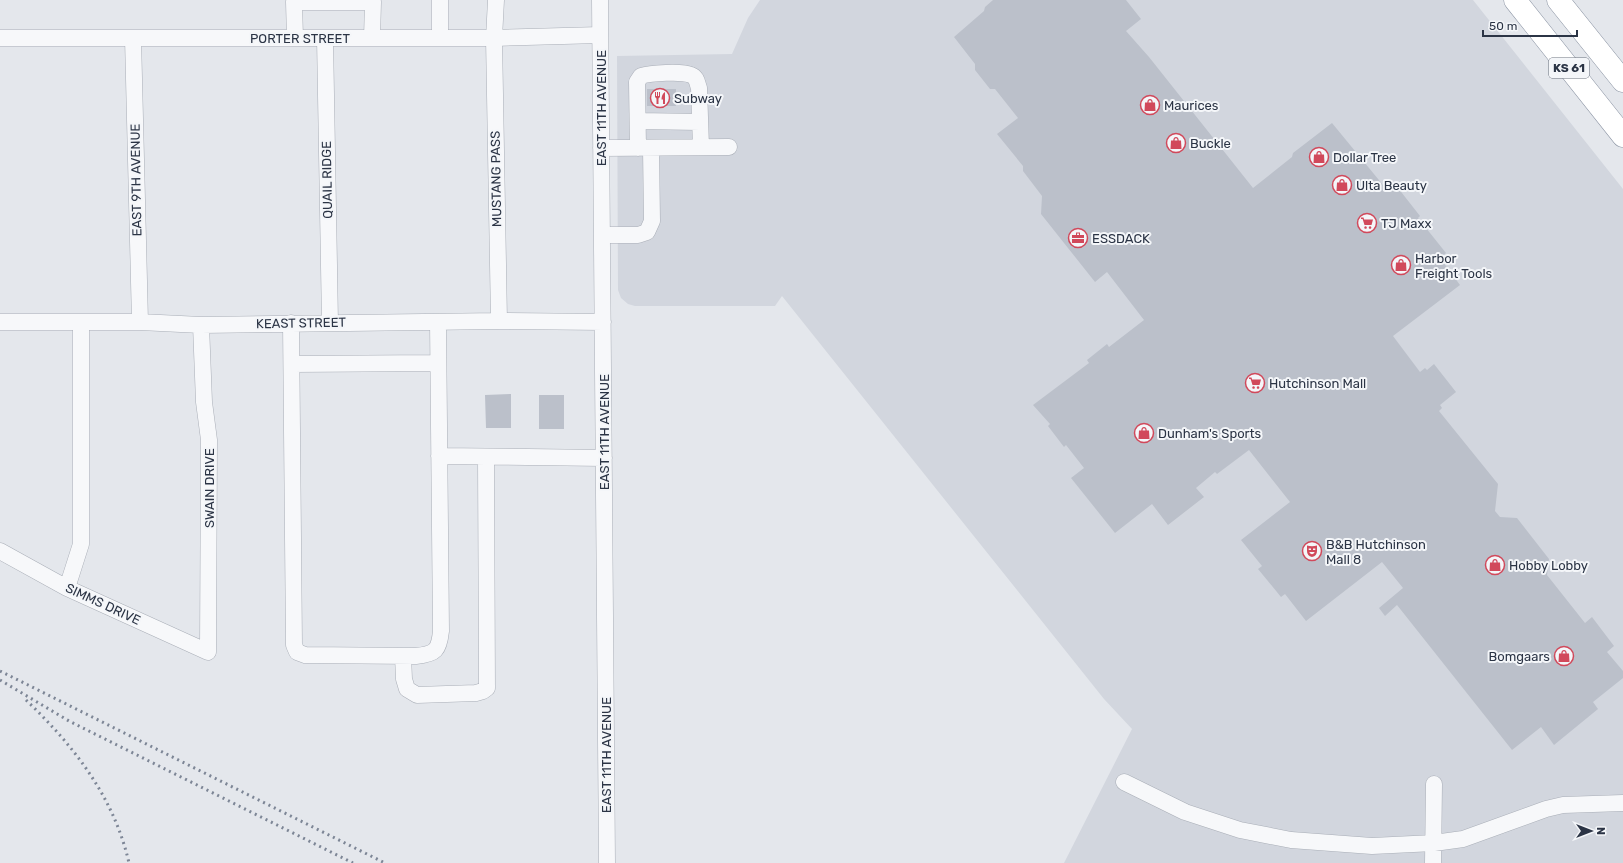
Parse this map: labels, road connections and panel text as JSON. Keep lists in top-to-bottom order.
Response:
{
  "streets": {
    "highway": ["KS 61"],
    "street": [
      "PORTER STREET",
      "EAST 11TH AVENUE",
      "MUSTANG PASS",
      "EAST 9TH AVENUE",
      "QUAIL RIDGE",
      "KEAST STREET",
      "SWAIN DRIVE",
      "SIMMS DRIVE"
    ]
  },
  "crossings": [
    ["PORTER STREET", "EAST 11TH AVENUE"],
    ["PORTER STREET", "MUSTANG PASS"],
    ["PORTER STREET", "EAST 9TH AVENUE"],
    ["PORTER STREET", "QUAIL RIDGE"],
    ["EAST 11TH AVENUE", "KEAST STREET"],
    ["MUSTANG PASS", "KEAST STREET"],
    ["EAST 9TH AVENUE", "KEAST STREET"],
    ["QUAIL RIDGE", "KEAST STREET"],
    ["KEAST STREET", "SWAIN DRIVE"],
    ["SWAIN DRIVE", "SIMMS DRIVE"]
  ],
  "places": {
    "restaurant": ["Subway"],
    "shop": [
      "Maurices",
      "Buckle",
      "Dollar Tree",
      "Ulta Beauty",
      "Harbor Freight Tools",
      "Dunham's Sports",
      "Hobby Lobby",
      "Bomgaars"
    ],
    "supermarket": ["TJ Maxx", "Hutchinson Mall"],
    "office": ["ESSDACK"],
    "theatre": ["B&B Hutchinson Mall 8"]
  },
  "scale_bar": "50 m",
  "north": "right"
}
